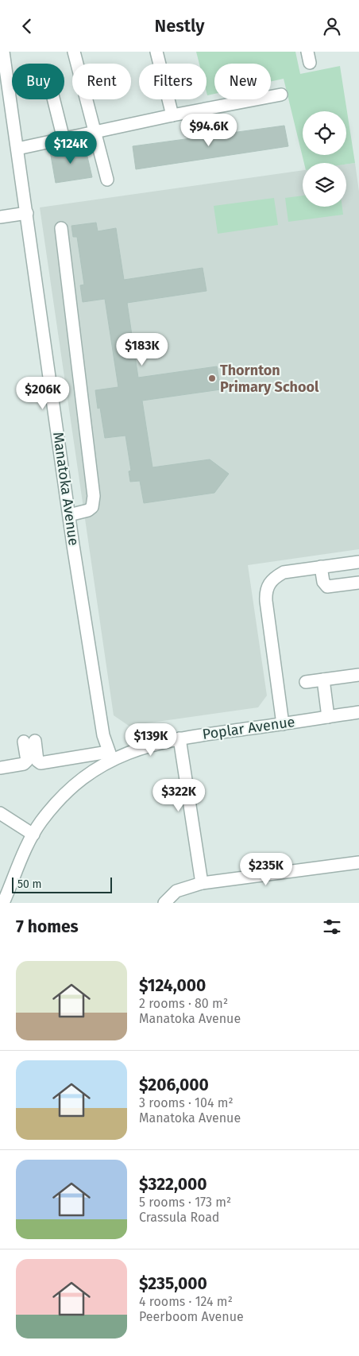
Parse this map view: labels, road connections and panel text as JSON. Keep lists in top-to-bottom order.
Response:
{
  "streets": {
    "street": ["Manatoka Avenue", "Poplar Avenue"]
  },
  "crossings": [
    ["Manatoka Avenue", "Poplar Avenue"]
  ],
  "places": ["Thornton Primary School"],
  "scale_bar": "50 m",
  "page": {
    "header": "Nestly",
    "chip": [
      "Buy",
      "Rent",
      "Filters",
      "New"
    ],
    "price": [
      "$94.6K",
      "$124K",
      "$183K",
      "$206K",
      "$139K",
      "$322K",
      "$235K"
    ],
    "scale": "50 m",
    "heading": "7 homes",
    "list": [
      {
        "name": "$124,000",
        "note": "2 rooms · 80 m² · Manatoka Avenue"
      },
      {
        "name": "$206,000",
        "note": "3 rooms · 104 m² · Manatoka Avenue"
      },
      {
        "name": "$322,000",
        "note": "5 rooms · 173 m² · Crassula Road"
      },
      {
        "name": "$235,000",
        "note": "4 rooms · 124 m² · Peerboom Avenue"
      }
    ]
  }
}
